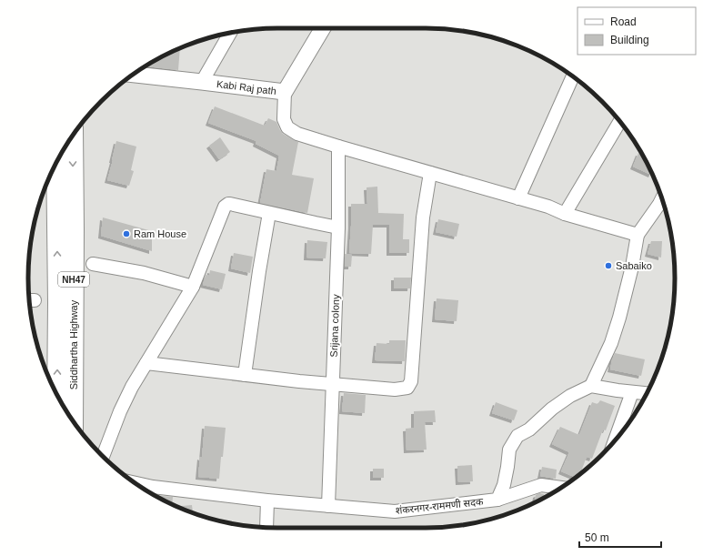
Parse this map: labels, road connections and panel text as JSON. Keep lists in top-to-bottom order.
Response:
{
  "streets": {
    "highway": ["NH47", "Siddhartha Highway"],
    "street": ["Kabi Raj path", "Srijana colony", "शंकरनगर-राममणी सदक"]
  },
  "crossings": [
    ["Srijana colony", "शंकरनगर-राममणी सदक"]
  ],
  "places": ["Ram House", "Sabaiko"],
  "legend": ["Road", "Building"],
  "scale_bar": "50 m"
}
